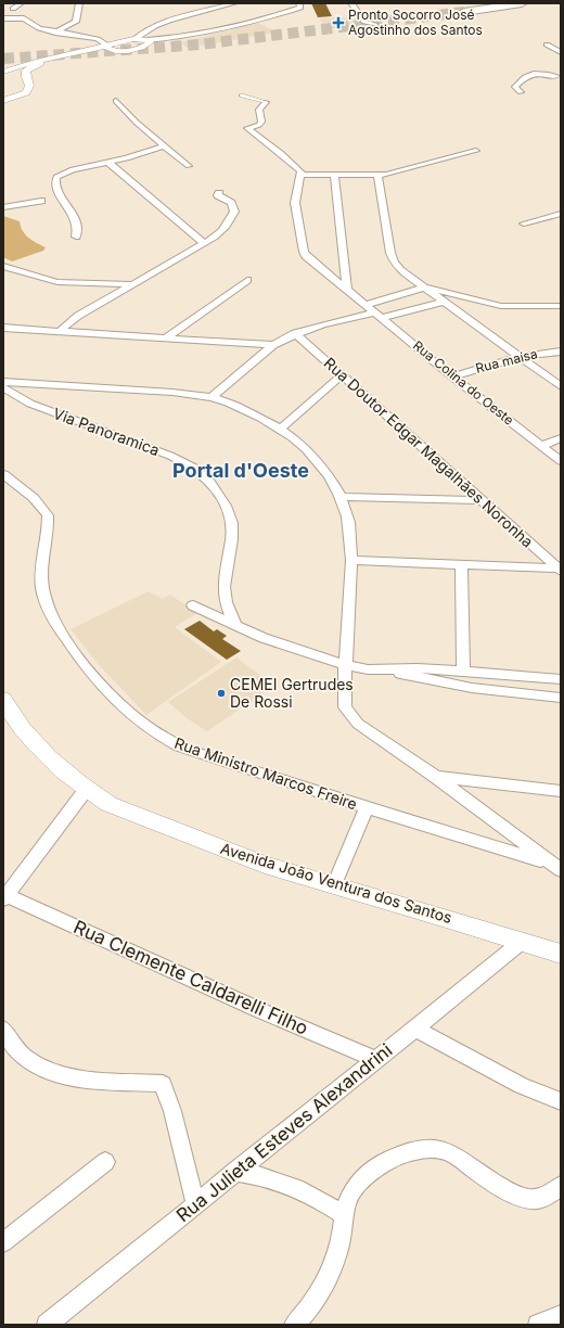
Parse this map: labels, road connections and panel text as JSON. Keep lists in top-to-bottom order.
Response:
{
  "streets": {
    "main road": ["Avenida João Ventura dos Santos"],
    "street": [
      "Rua maísa",
      "Rua Colina do Oeste",
      "Via Panoramica",
      "Rua Doutor Edgar Magalhães Noronha",
      "Rua Ministro Marcos Freire",
      "Rua Clemente Caldarelli Filho",
      "Rua Julieta Esteves Alexandrini"
    ]
  },
  "crossings": [
    ["Rua maísa", "Rua Colina do Oeste"],
    ["Avenida João Ventura dos Santos", "Rua Julieta Esteves Alexandrini"],
    ["Rua Clemente Caldarelli Filho", "Rua Julieta Esteves Alexandrini"]
  ],
  "districts": ["Portal d'Oeste"],
  "places": {
    "health": ["Pronto Socorro José Agostinho dos Santos"],
    "other": ["CEMEI Gertrudes De Rossi"]
  }
}
